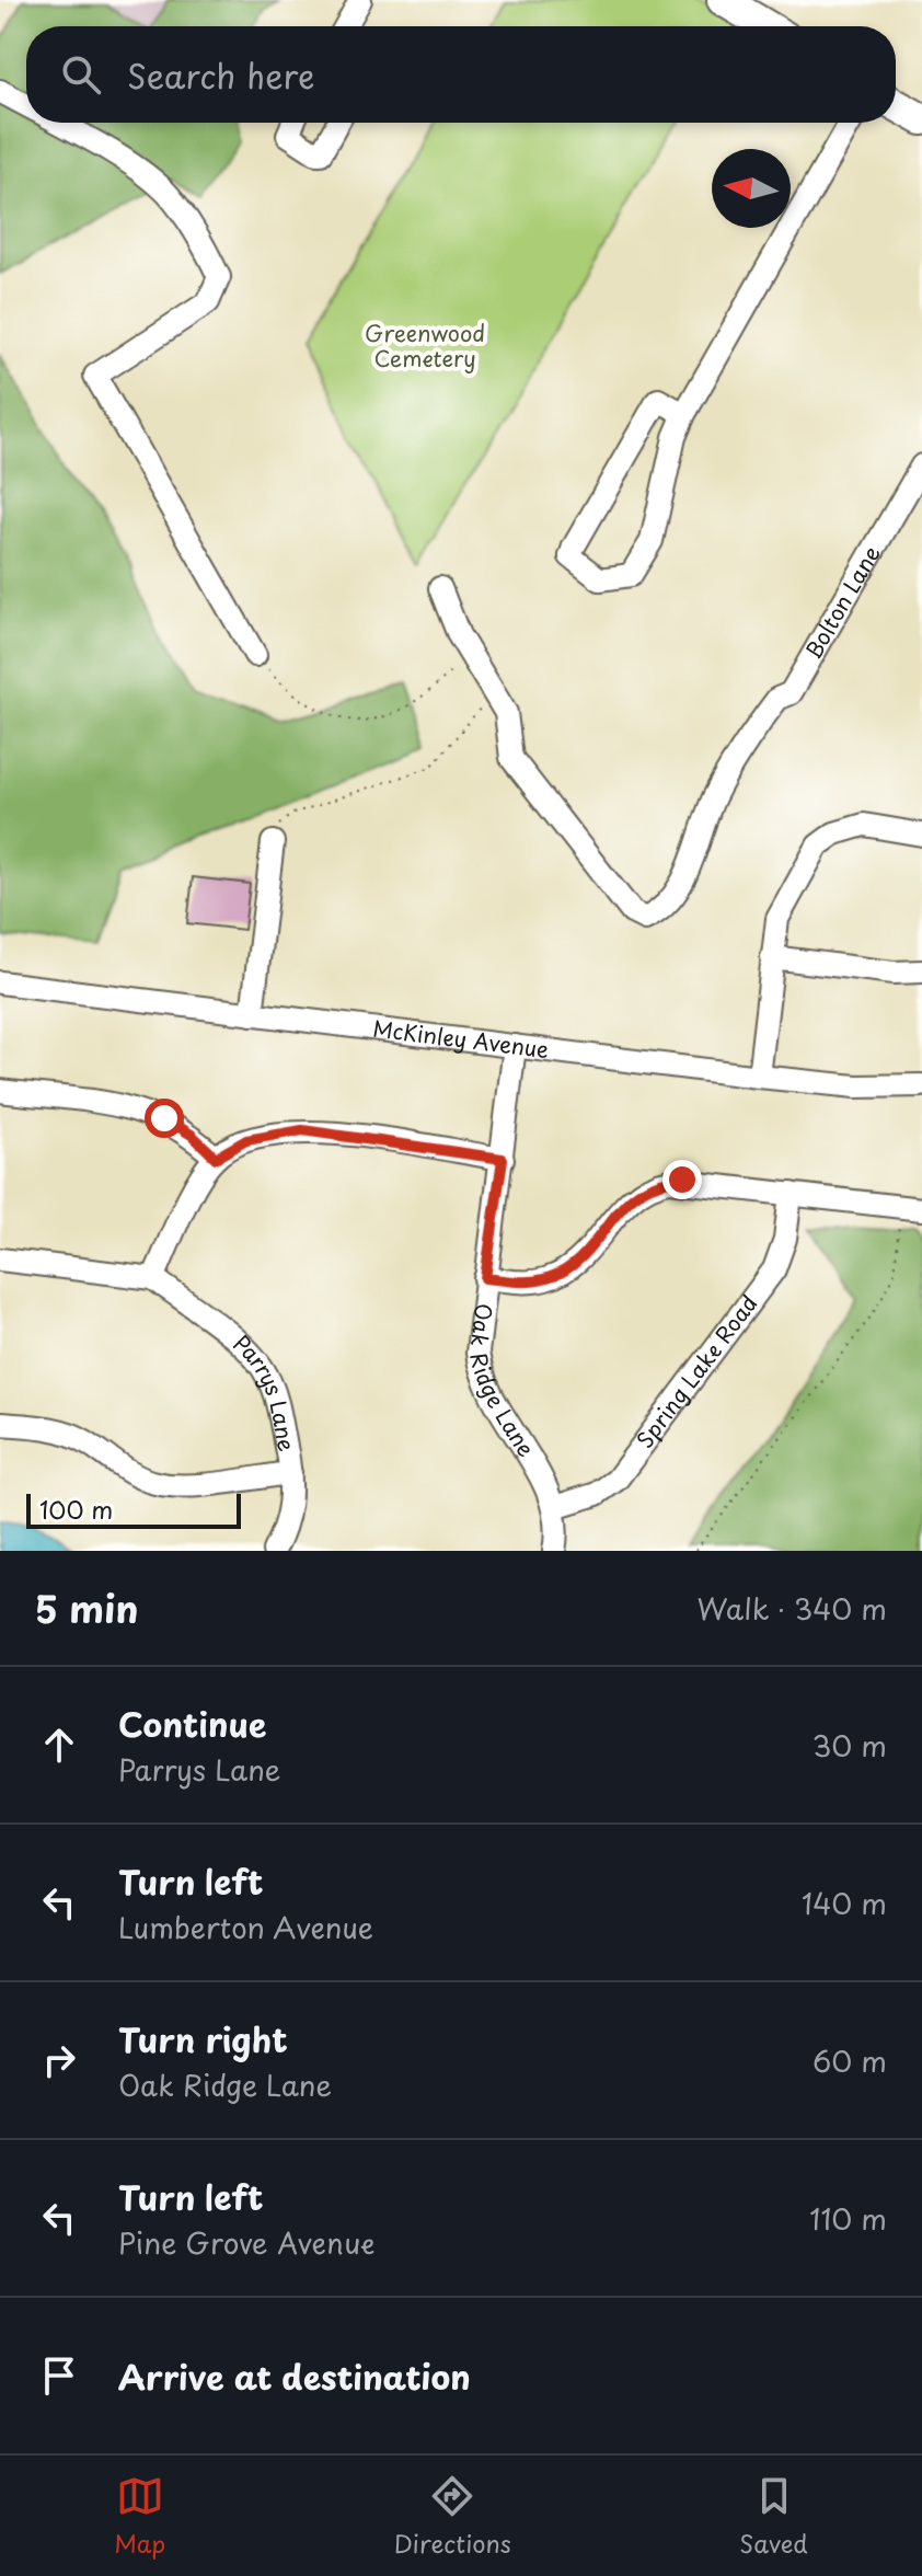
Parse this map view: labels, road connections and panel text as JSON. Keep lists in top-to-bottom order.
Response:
{
  "streets": {
    "street": [
      "Bolton Lane",
      "McKinley Avenue",
      "Spring Lake Road",
      "Oak Ridge Lane",
      "Parrys Lane"
    ]
  },
  "crossings": [
    ["McKinley Avenue", "Oak Ridge Lane"],
    ["Spring Lake Road", "Oak Ridge Lane"]
  ],
  "parks": ["Greenwood Cemetery"],
  "scale_bar": "100 m",
  "north": "left",
  "page": {
    "search": "Search here",
    "scale": "100 m",
    "heading": ["5 min", "Walk · 340 m"],
    "list": [
      ["Continue", "Parrys Lane", "30 m"],
      ["Turn left", "Lumberton Avenue", "140 m"],
      ["Turn right", "Oak Ridge Lane", "60 m"],
      ["Turn left", "Pine Grove Avenue", "110 m"],
      "Arrive at destination"
    ],
    "nav": ["Map", "Directions", "Saved"]
  }
}
